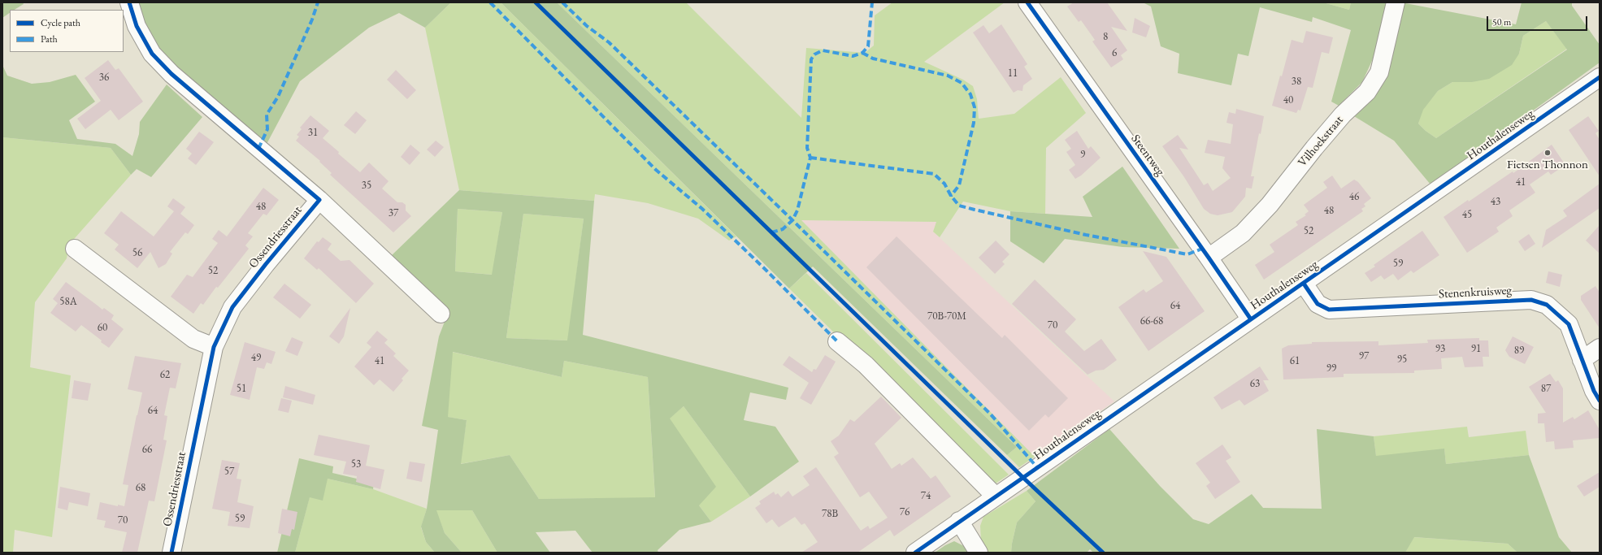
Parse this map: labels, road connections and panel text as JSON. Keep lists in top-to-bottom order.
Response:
{
  "streets": {
    "street": [
      "Houthalenseweg",
      "Vilhoekstraat",
      "Steentweg",
      "Ossendriesstraat",
      "Stenenkruisweg"
    ]
  },
  "crossings": [
    ["Houthalenseweg", "Steentweg"],
    ["Houthalenseweg", "Stenenkruisweg"],
    ["Vilhoekstraat", "Steentweg"]
  ],
  "places": ["Fietsen Thonnon"],
  "house_numbers": [
    "8",
    "6",
    "11",
    "36",
    "38",
    "40",
    "31",
    "9",
    "41",
    "35",
    "46",
    "43",
    "48",
    "48",
    "37",
    "45",
    "52",
    "56",
    "59",
    "52",
    "58A",
    "64",
    "70B-70M",
    "66-68",
    "70",
    "60",
    "93",
    "91",
    "89",
    "97",
    "49",
    "95",
    "41",
    "61",
    "99",
    "62",
    "63",
    "51",
    "87",
    "64",
    "66",
    "53",
    "57",
    "68",
    "74",
    "76",
    "78B",
    "59",
    "70"
  ],
  "legend": ["Cycle path", "Path"],
  "scale_bar": "50 m"
}
